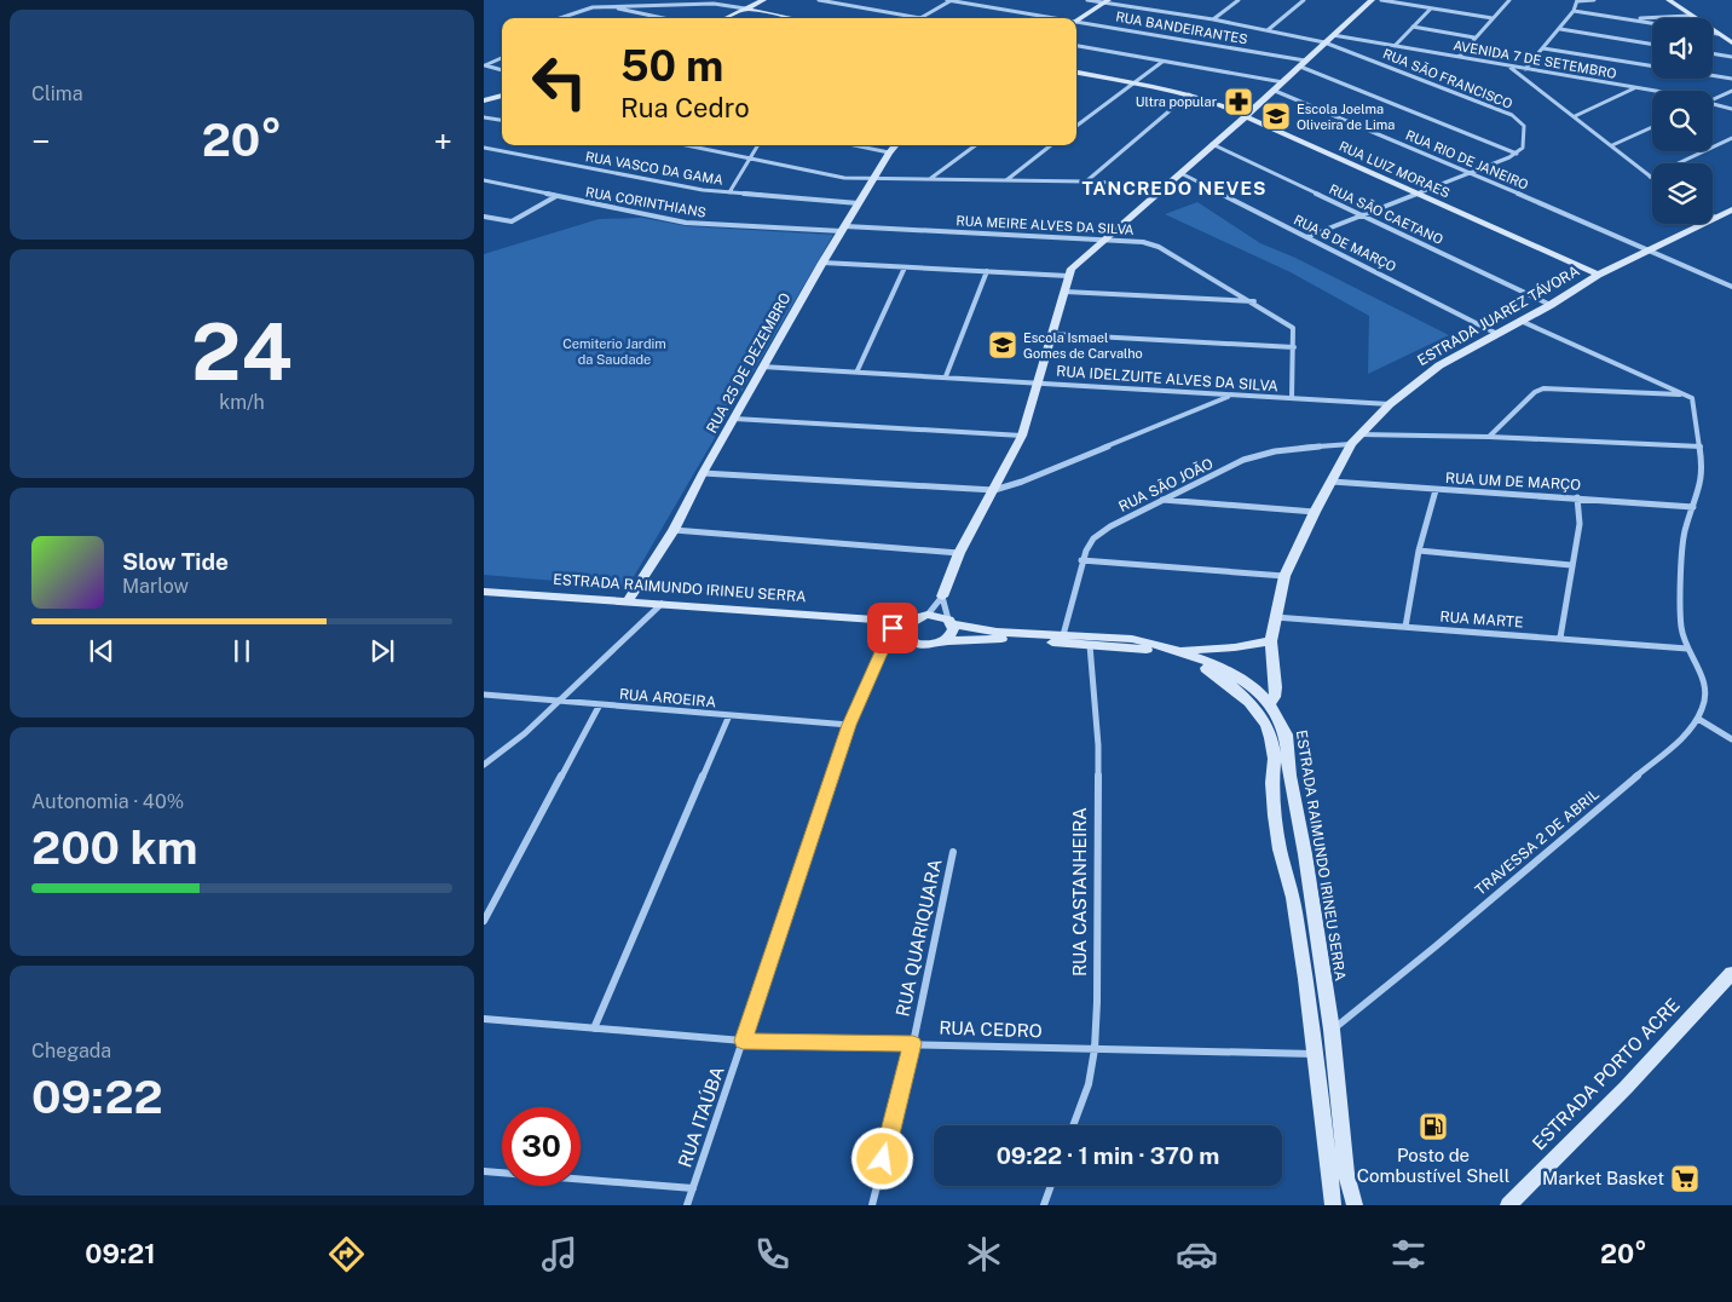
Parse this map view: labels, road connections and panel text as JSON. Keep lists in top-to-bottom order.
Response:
{
  "streets": {
    "street": [
      "RUA BANDEIRANTES",
      "AVENIDA 7 DE SETEMBRO",
      "RUA SÃO FRANCISCO",
      "RUA RIO DE JANEIRO",
      "RUA VASCO DA GAMA",
      "RUA LUIZ MORAES",
      "RUA CORINTHIANS",
      "RUA SÃO CAETANO",
      "RUA MEIRE ALVES DA SILVA",
      "RUA 8 DE MARÇO",
      "ESTRADA JUAREZ TÁVORA",
      "RUA 25 DE DEZEMBRO",
      "RUA IDELZUITE ALVES DA SILVA",
      "RUA UM DE MARÇO",
      "RUA SÃO JOÃO",
      "ESTRADA RAIMUNDO IRINEU SERRA",
      "RUA MARTE",
      "RUA AROEIRA",
      "TRAVESSA 2 DE ABRIL",
      "RUA CASTANHEIRA",
      "RUA QUARIQUARA",
      "RUA CEDRO",
      "ESTRADA PORTO ACRE",
      "RUA ITAÚBA"
    ]
  },
  "crossings": [
    ["RUA BANDEIRANTES", "RUA SÃO FRANCISCO"],
    ["RUA RIO DE JANEIRO", "ESTRADA JUAREZ TÁVORA"],
    ["RUA VASCO DA GAMA", "RUA 25 DE DEZEMBRO"],
    ["RUA LUIZ MORAES", "ESTRADA JUAREZ TÁVORA"],
    ["RUA CORINTHIANS", "RUA MEIRE ALVES DA SILVA"],
    ["RUA CORINTHIANS", "RUA 25 DE DEZEMBRO"],
    ["RUA SÃO CAETANO", "ESTRADA JUAREZ TÁVORA"],
    ["RUA MEIRE ALVES DA SILVA", "RUA 25 DE DEZEMBRO"],
    ["RUA MEIRE ALVES DA SILVA", "RUA IDELZUITE ALVES DA SILVA"],
    ["RUA 8 DE MARÇO", "ESTRADA JUAREZ TÁVORA"],
    ["ESTRADA JUAREZ TÁVORA", "RUA IDELZUITE ALVES DA SILVA"],
    ["ESTRADA JUAREZ TÁVORA", "RUA UM DE MARÇO"],
    ["ESTRADA JUAREZ TÁVORA", "RUA SÃO JOÃO"],
    ["ESTRADA JUAREZ TÁVORA", "ESTRADA RAIMUNDO IRINEU SERRA"],
    ["ESTRADA JUAREZ TÁVORA", "RUA MARTE"],
    ["RUA 25 DE DEZEMBRO", "RUA IDELZUITE ALVES DA SILVA"],
    ["RUA 25 DE DEZEMBRO", "ESTRADA RAIMUNDO IRINEU SERRA"],
    ["RUA SÃO JOÃO", "ESTRADA RAIMUNDO IRINEU SERRA"],
    ["ESTRADA RAIMUNDO IRINEU SERRA", "TRAVESSA 2 DE ABRIL"],
    ["ESTRADA RAIMUNDO IRINEU SERRA", "RUA CASTANHEIRA"],
    ["ESTRADA RAIMUNDO IRINEU SERRA", "RUA CEDRO"],
    ["ESTRADA RAIMUNDO IRINEU SERRA", "RUA ITAÚBA"],
    ["RUA AROEIRA", "RUA ITAÚBA"],
    ["RUA CASTANHEIRA", "RUA CEDRO"],
    ["RUA QUARIQUARA", "RUA CEDRO"],
    ["RUA CEDRO", "RUA ITAÚBA"]
  ],
  "districts": ["TANCREDO NEVES"],
  "parks": ["Cemiterio Jardim da Saudade"],
  "places": {
    "pharmacy": ["Ultra popular"],
    "school or university": ["Escola Joelma Oliveira de Lima", "Escola Ismael Gomes de Carvalho"],
    "fuel station": ["Posto de Combustível Shell"],
    "supermarket": ["Market Basket"]
  },
  "page": {
    "tile": [
      "Clima",
      ["24", "km/h"],
      ["Autonomia · 40%", "200 km"],
      ["Chegada", "09:22"]
    ],
    "turn": ["50 m", "Rua Cedro"],
    "heat": ["−", "20°", "+"],
    "song": ["Slow Tide", "Marlow"],
    "limit": "30",
    "trip": "09:22 · 1 min · 370 m",
    "tabs": ["09:21", "20°"]
  }
}
